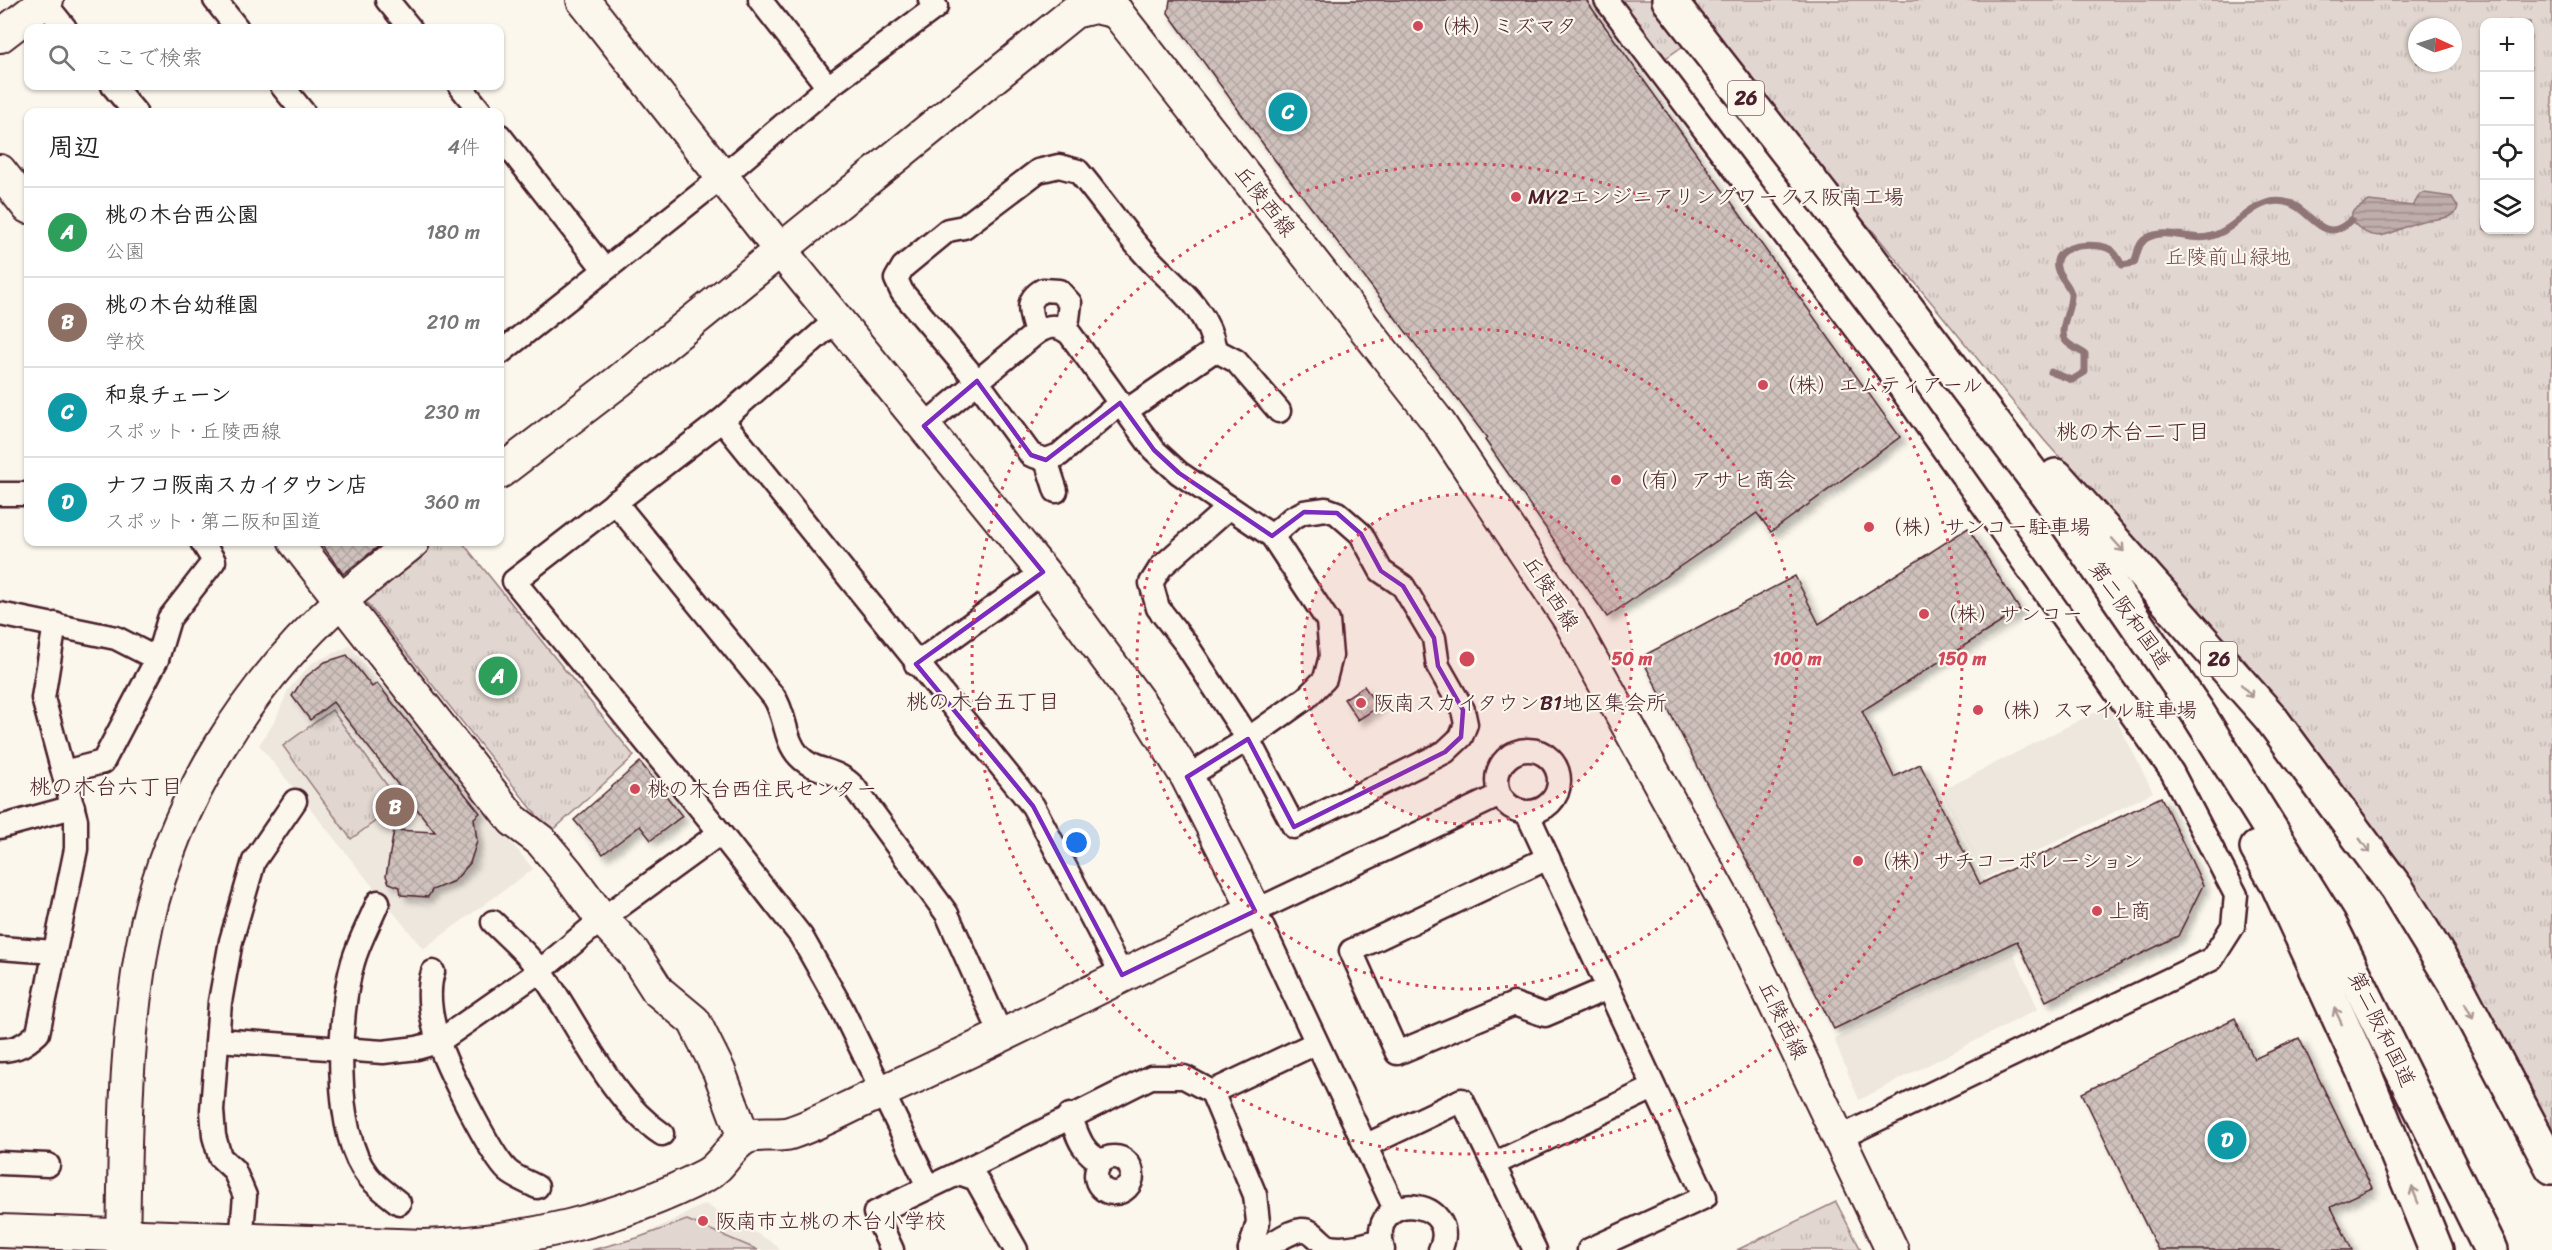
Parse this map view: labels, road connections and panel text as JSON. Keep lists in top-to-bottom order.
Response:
{
  "streets": {
    "highway": ["26", "第二阪和国道"],
    "street": ["丘陵西線"]
  },
  "crossings": [
    ["26", "第二阪和国道"]
  ],
  "districts": ["桃の木台二丁目", "桃の木台五丁目", "桃の木台六丁目"],
  "parks": ["丘陵前山緑地"],
  "places": [
    "（株）ミズマタ",
    "MY2エンジニアリングワークス阪南工場",
    "（株）エムティアール",
    "（有）アサヒ商会",
    "（株）サンコー駐車場",
    "（株）サンコー",
    "阪南スカイタウンB1地区集会所",
    "（株）スマイル駐車場",
    "桃の木台西住民センター",
    "（株）サチコーポレーション",
    "上商",
    "阪南市立桃の木台小学校"
  ],
  "north": "right",
  "page": {
    "map_buttons": ["+", "−"],
    "search": "ここで検索",
    "pins": [
      "C",
      "A",
      "B",
      "D"
    ],
    "heading": ["周辺", "4件"],
    "list": [
      {
        "mark": "A",
        "name": "桃の木台西公園",
        "note": "公園",
        "value": "180 m"
      },
      {
        "mark": "B",
        "name": "桃の木台幼稚園",
        "note": "学校",
        "value": "210 m"
      },
      {
        "mark": "C",
        "name": "和泉チェーン",
        "note": "スポット · 丘陵西線",
        "value": "230 m"
      },
      {
        "mark": "D",
        "name": "ナフコ阪南スカイタウン店",
        "note": "スポット · 第二阪和国道",
        "value": "360 m"
      }
    ]
  },
  "rings": ["50 m", "100 m", "150 m"]
}
